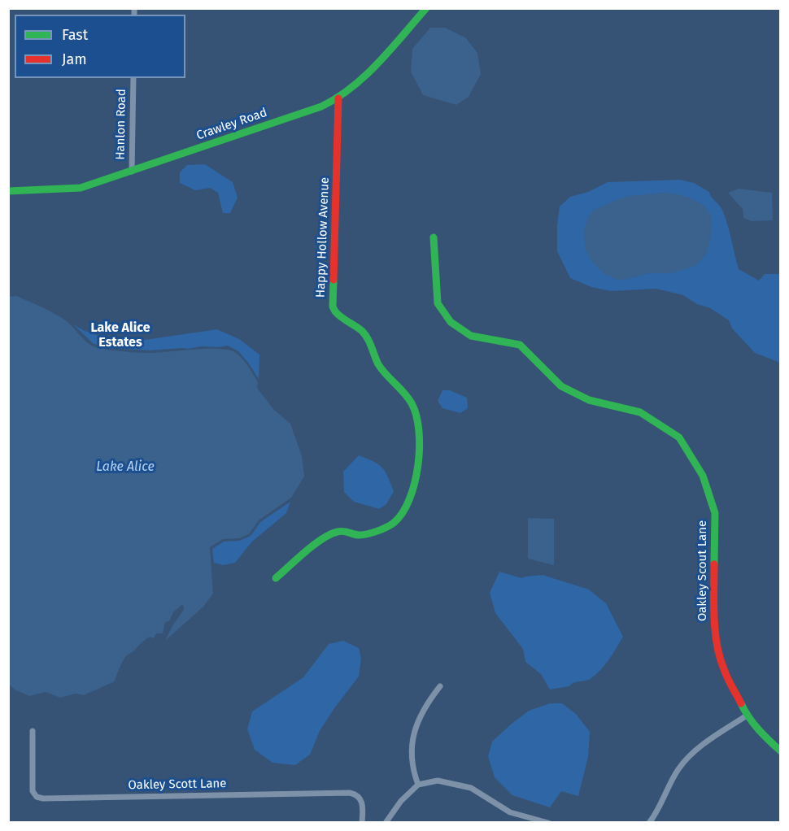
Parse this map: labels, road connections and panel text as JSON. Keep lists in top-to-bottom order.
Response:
{
  "streets": {
    "street": [
      "Hanlon Road",
      "Crawley Road",
      "Happy Hollow Avenue",
      "Oakley Scout Lane",
      "Oakley Scott Lane"
    ]
  },
  "crossings": [
    ["Hanlon Road", "Crawley Road"],
    ["Crawley Road", "Happy Hollow Avenue"]
  ],
  "districts": ["Lake Alice Estates"],
  "water": ["Lake Alice"],
  "legend": ["Fast", "Jam"]
}
